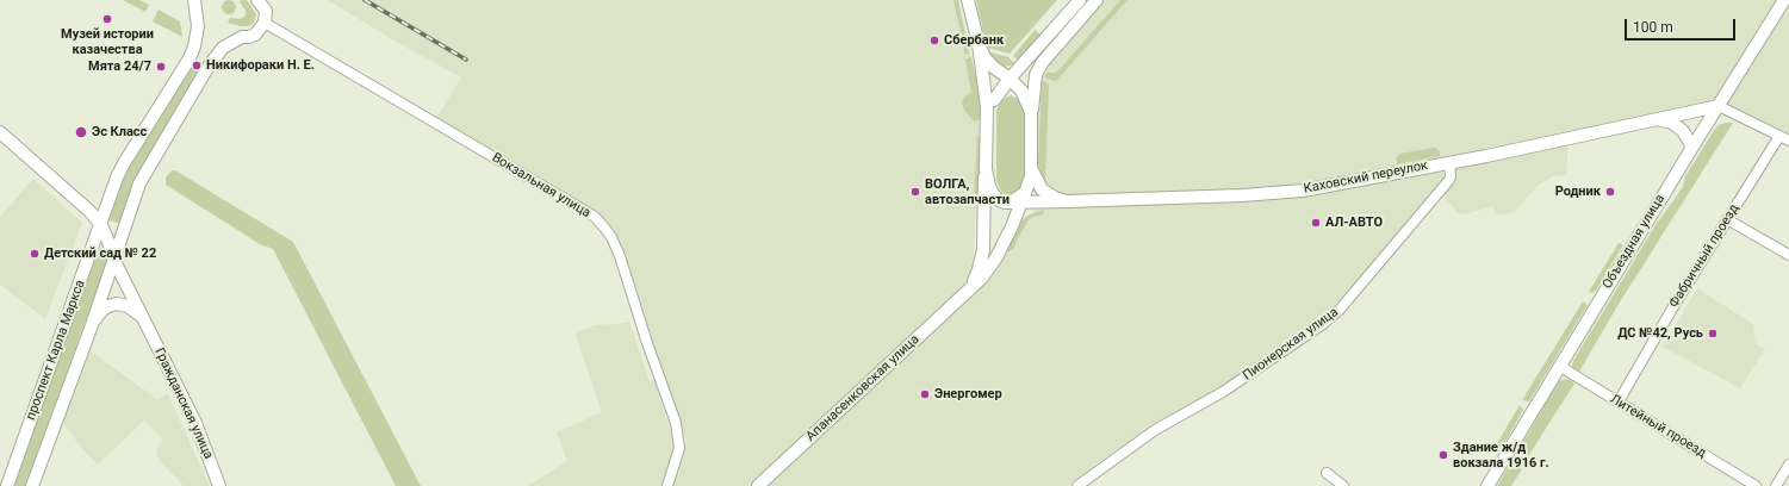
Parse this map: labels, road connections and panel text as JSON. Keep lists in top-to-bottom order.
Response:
{
  "streets": {
    "main road": [
      "Каховский переулок",
      "Объездная улица",
      "проспект Карла Маркса",
      "Апанасенковская улица",
      "Гражданская улица"
    ],
    "street": [
      "Вокзальная улица",
      "Фабричный проезд",
      "Пионерская улица",
      "Литейный проезд"
    ]
  },
  "crossings": [
    ["Каховский переулок", "Объездная улица"],
    ["Каховский переулок", "Пионерская улица"],
    ["Вокзальная улица", "проспект Карла Маркса"],
    ["Объездная улица", "Литейный проезд"],
    ["Фабричный проезд", "Литейный проезд"],
    ["проспект Карла Маркса", "Гражданская улица"]
  ],
  "places": [
    "Музей истории казачества",
    "Сбербанк",
    "Никифораки Н. Е.",
    "Мята 24/7",
    "Эс Класс",
    "ВОЛГА, автозапчасти",
    "Родник",
    "АЛ-АВТО",
    "Детский сад № 22",
    "ДС №42, Русь",
    "Энергомер",
    "Здание ж/д вокзала 1916 г."
  ],
  "scale_bar": "100 m"
}
